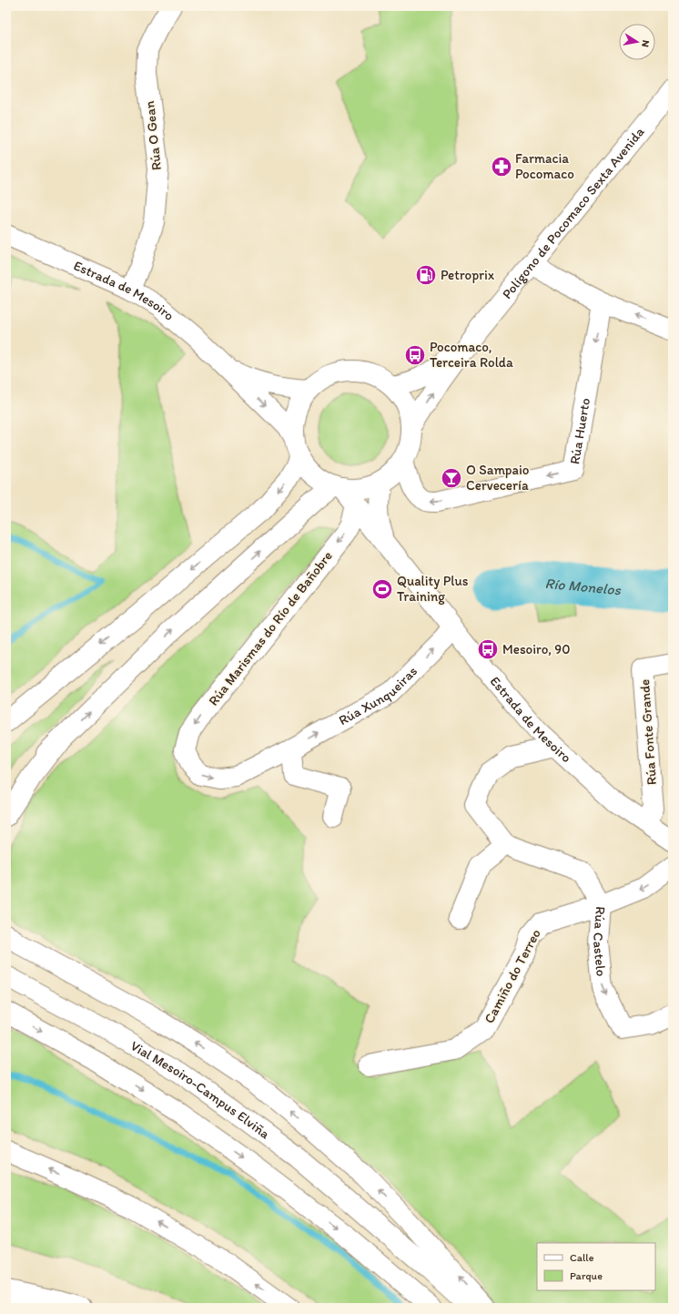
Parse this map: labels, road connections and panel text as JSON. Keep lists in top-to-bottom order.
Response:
{
  "streets": {
    "main road": [
      "Rúa O Gean",
      "Polígono de Pocomaco Sexta Avenida",
      "Estrada de Mesoiro",
      "Rúa Huerto",
      "Rúa Marismas do Río de Bañobre",
      "Rúa Xunqueiras",
      "Rúa Fonte Grande",
      "Rúa Castelo",
      "Camiño do Terreo",
      "Vial Mesoiro-Campus Elviña"
    ]
  },
  "crossings": [
    ["Rúa O Gean", "Estrada de Mesoiro"],
    ["Polígono de Pocomaco Sexta Avenida", "Estrada de Mesoiro"],
    ["Polígono de Pocomaco Sexta Avenida", "Rúa Huerto"],
    ["Estrada de Mesoiro", "Rúa Huerto"],
    ["Estrada de Mesoiro", "Rúa Marismas do Río de Bañobre"],
    ["Estrada de Mesoiro", "Rúa Xunqueiras"],
    ["Estrada de Mesoiro", "Rúa Fonte Grande"],
    ["Rúa Marismas do Río de Bañobre", "Rúa Xunqueiras"],
    ["Rúa Castelo", "Camiño do Terreo"]
  ],
  "one_way": ["Rúa Xunqueiras"],
  "water": ["Río Monelos"],
  "places": {
    "pharmacy": ["Farmacia Pocomaco"],
    "fuel station": ["Petroprix"],
    "bus stop": ["Pocomaco, Terceira Rolda", "Mesoiro, 90"],
    "bar": ["O Sampaio Cervecería"],
    "sports": ["Quality Plus Training"]
  },
  "legend": ["Calle", "Parque"],
  "north": "right"
}
